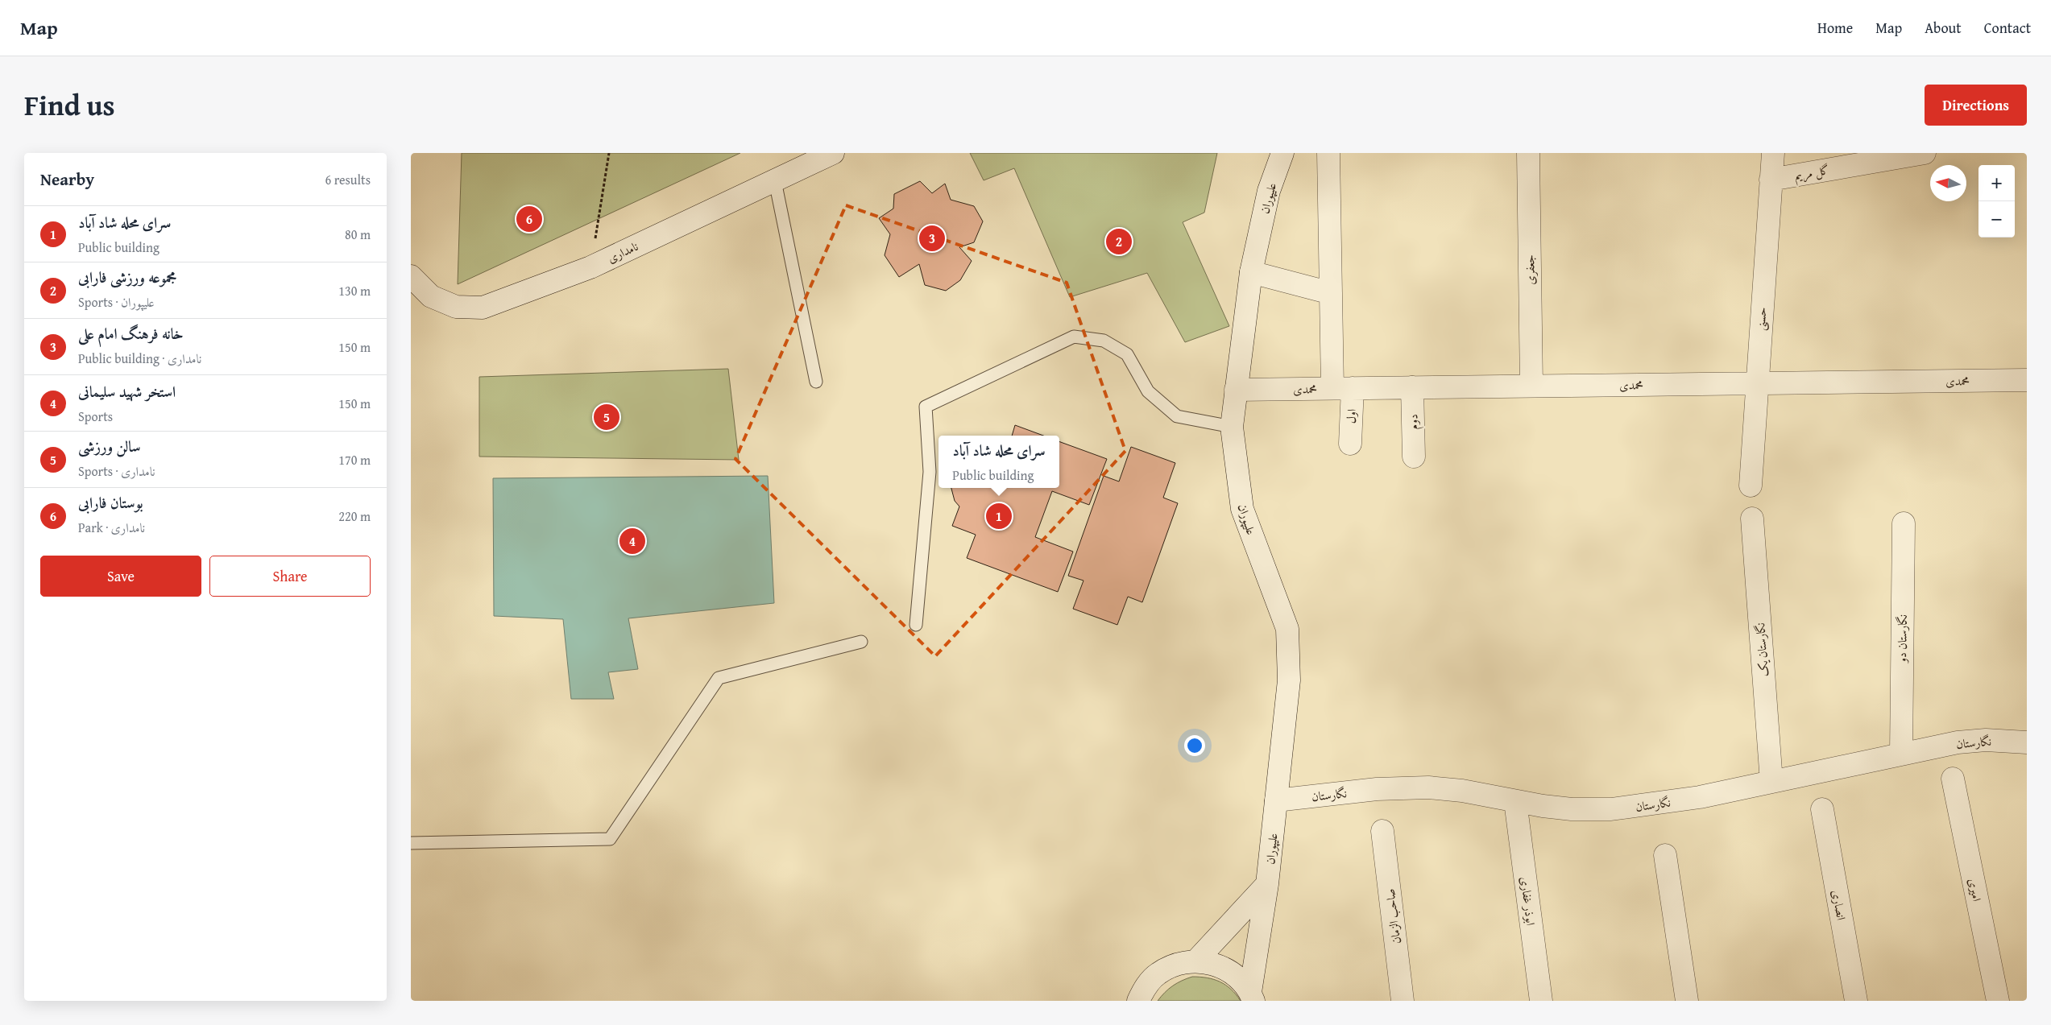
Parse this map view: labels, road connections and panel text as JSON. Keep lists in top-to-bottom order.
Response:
{
  "streets": {
    "street": [
      "گل مریم",
      "علیپوران",
      "نامداری",
      "جعفری",
      "حسنی",
      "محمدی",
      "اول",
      "دوم",
      "نگارستان دو",
      "نگارستان یک",
      "نگارستان",
      "امیری",
      "ابوذر غفاری",
      "انصاری",
      "صاحب الزمان"
    ]
  },
  "crossings": [
    ["گل مریم", "حسنی"],
    ["علیپوران", "محمدی"],
    ["علیپوران", "نگارستان"],
    ["جعفری", "محمدی"],
    ["حسنی", "محمدی"],
    ["محمدی", "اول"],
    ["محمدی", "دوم"],
    ["نگارستان دو", "نگارستان"],
    ["نگارستان یک", "نگارستان"],
    ["نگارستان", "ابوذر غفاری"]
  ],
  "north": "left",
  "page": {
    "header": "Map",
    "nav": [
      "Home",
      "Map",
      "About",
      "Contact"
    ],
    "title": "Find us",
    "buttons": [
      "Directions",
      ["Save", "Share"]
    ],
    "heading": ["Nearby", "6 results"],
    "map_buttons": ["+", "−"],
    "pins": [
      "6",
      "3",
      "2",
      "5",
      "1",
      "4"
    ],
    "list": [
      {
        "mark": "1",
        "name": "سرای محله شاد آباد",
        "note": "Public building",
        "value": "80 m"
      },
      {
        "mark": "2",
        "name": "مجموعه ورزشی فارابی",
        "note": "Sports · علیپوران",
        "value": "130 m"
      },
      {
        "mark": "3",
        "name": "خانه فرهنگ امام علی",
        "note": "Public building · نامداری",
        "value": "150 m"
      },
      {
        "mark": "4",
        "name": "استخر شهید سلیمانی",
        "note": "Sports",
        "value": "150 m"
      },
      {
        "mark": "5",
        "name": "سالن ورزشی",
        "note": "Sports · نامداری",
        "value": "170 m"
      },
      {
        "mark": "6",
        "name": "بوستان فارابی",
        "note": "Park · نامداری",
        "value": "220 m"
      }
    ],
    "popup": ["سرای محله شاد آباد", "Public building"]
  }
}
